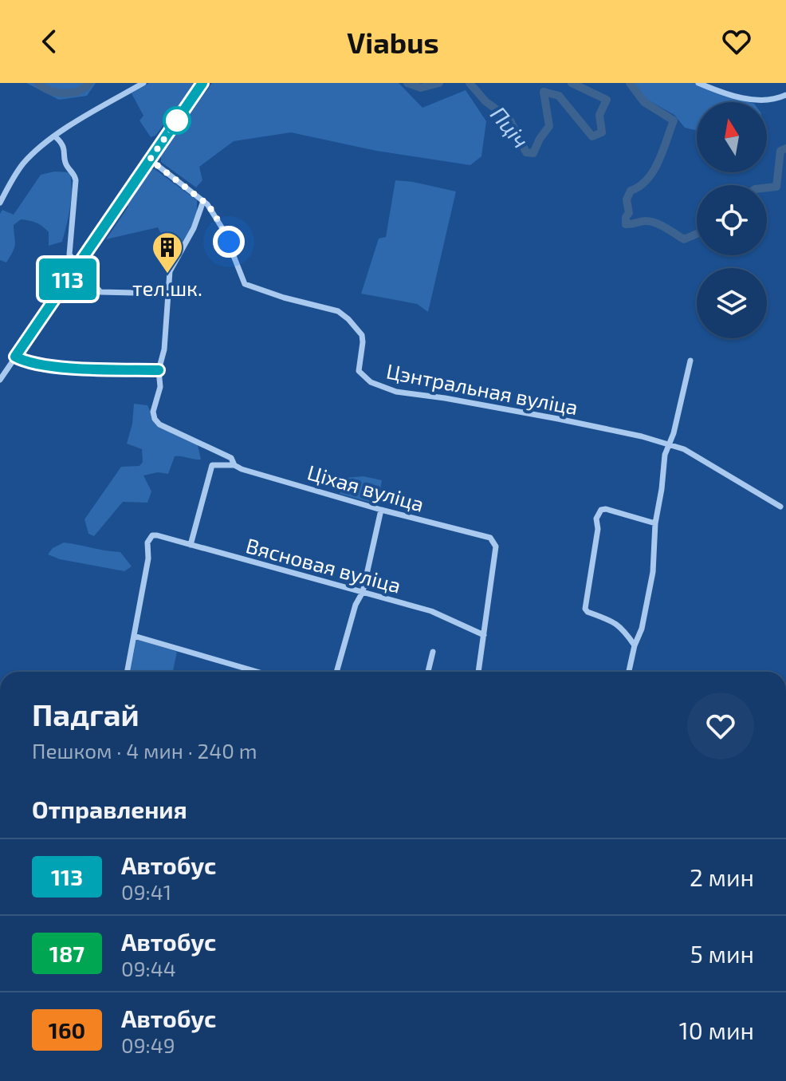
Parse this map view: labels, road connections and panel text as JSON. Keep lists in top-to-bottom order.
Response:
{
  "streets": {
    "street": ["Цэнтральная вуліца", "Ціхая вуліца", "Вясновая вуліца"]
  },
  "crossings": [
    ["Ціхая вуліца", "Вясновая вуліца"]
  ],
  "water": ["Пціч"],
  "places": {
    "building": ["тел.шк."]
  },
  "lines": ["bus line 113"],
  "north": "top",
  "page": {
    "header": "Viabus",
    "on_map": "113",
    "heading": [
      ["Падгай", "Пешком · 4 мин · 240 m"],
      "Отправления"
    ],
    "list": [
      {
        "mark": "113",
        "name": "Автобус",
        "note": "09:41",
        "value": "2 мин"
      },
      {
        "mark": "187",
        "name": "Автобус",
        "note": "09:44",
        "value": "5 мин"
      },
      {
        "mark": "160",
        "name": "Автобус",
        "note": "09:49",
        "value": "10 мин"
      }
    ]
  }
}
